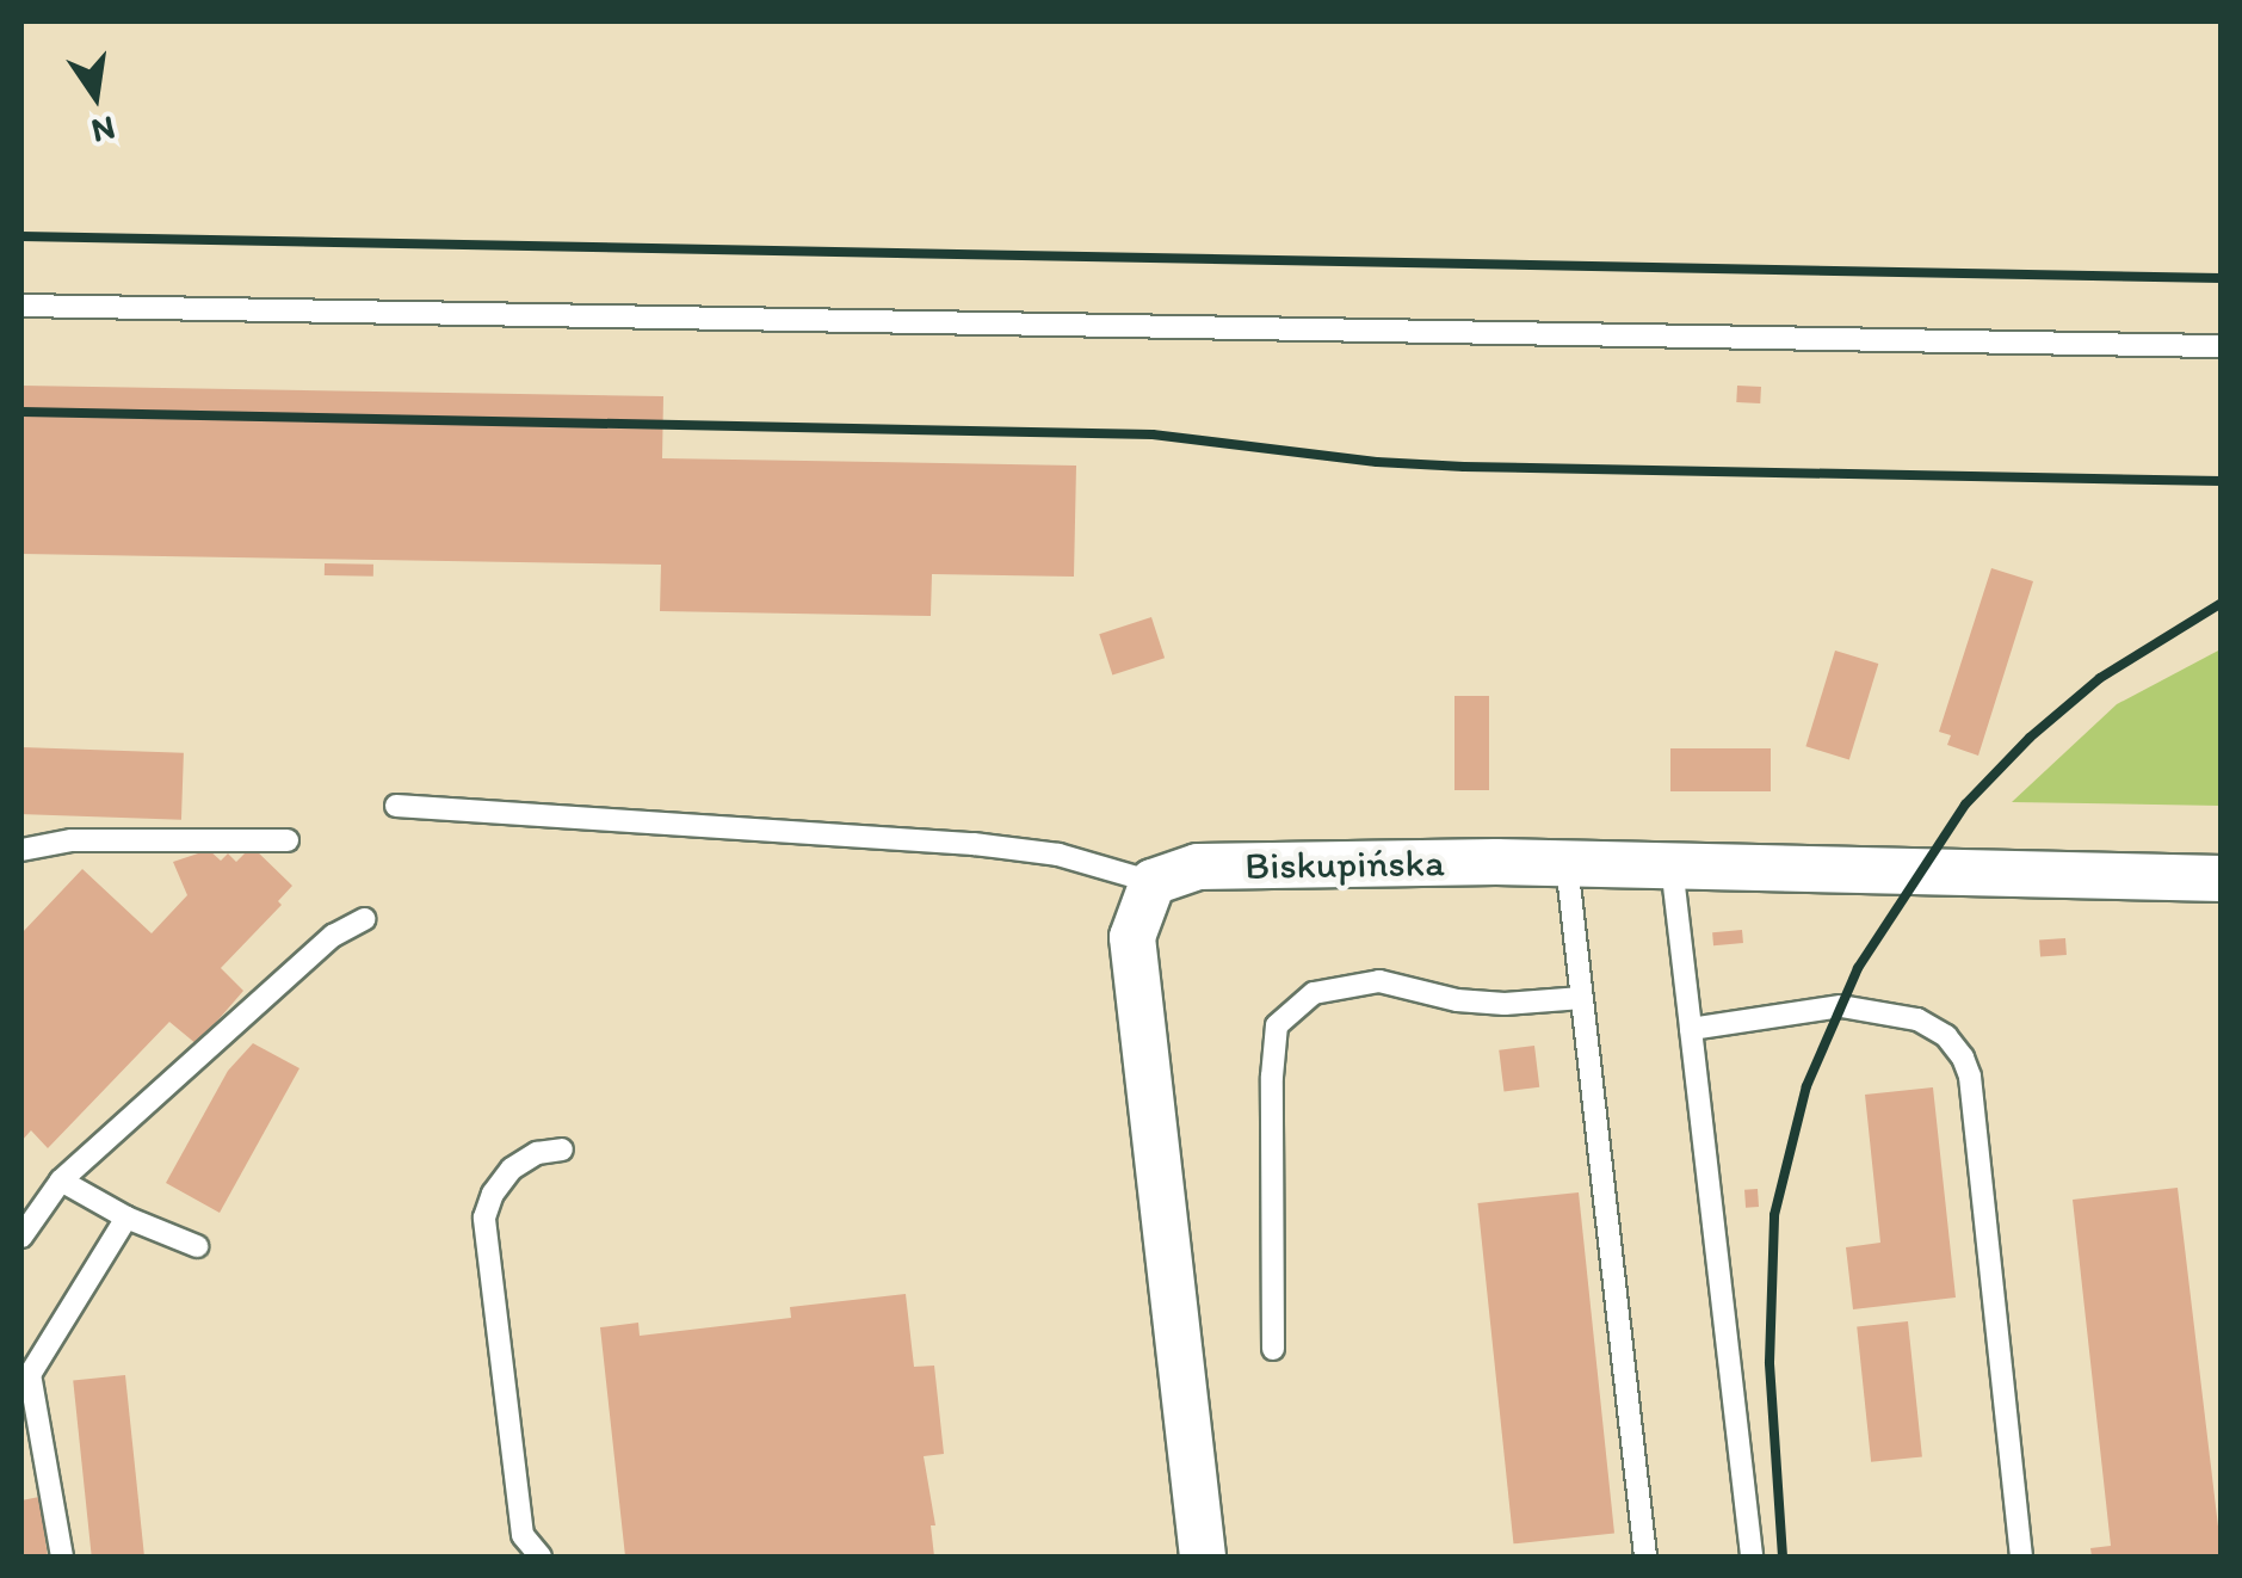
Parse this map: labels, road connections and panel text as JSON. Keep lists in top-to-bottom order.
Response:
{
  "streets": {
    "street": ["Biskupińska"]
  },
  "north": "bottom"
}
